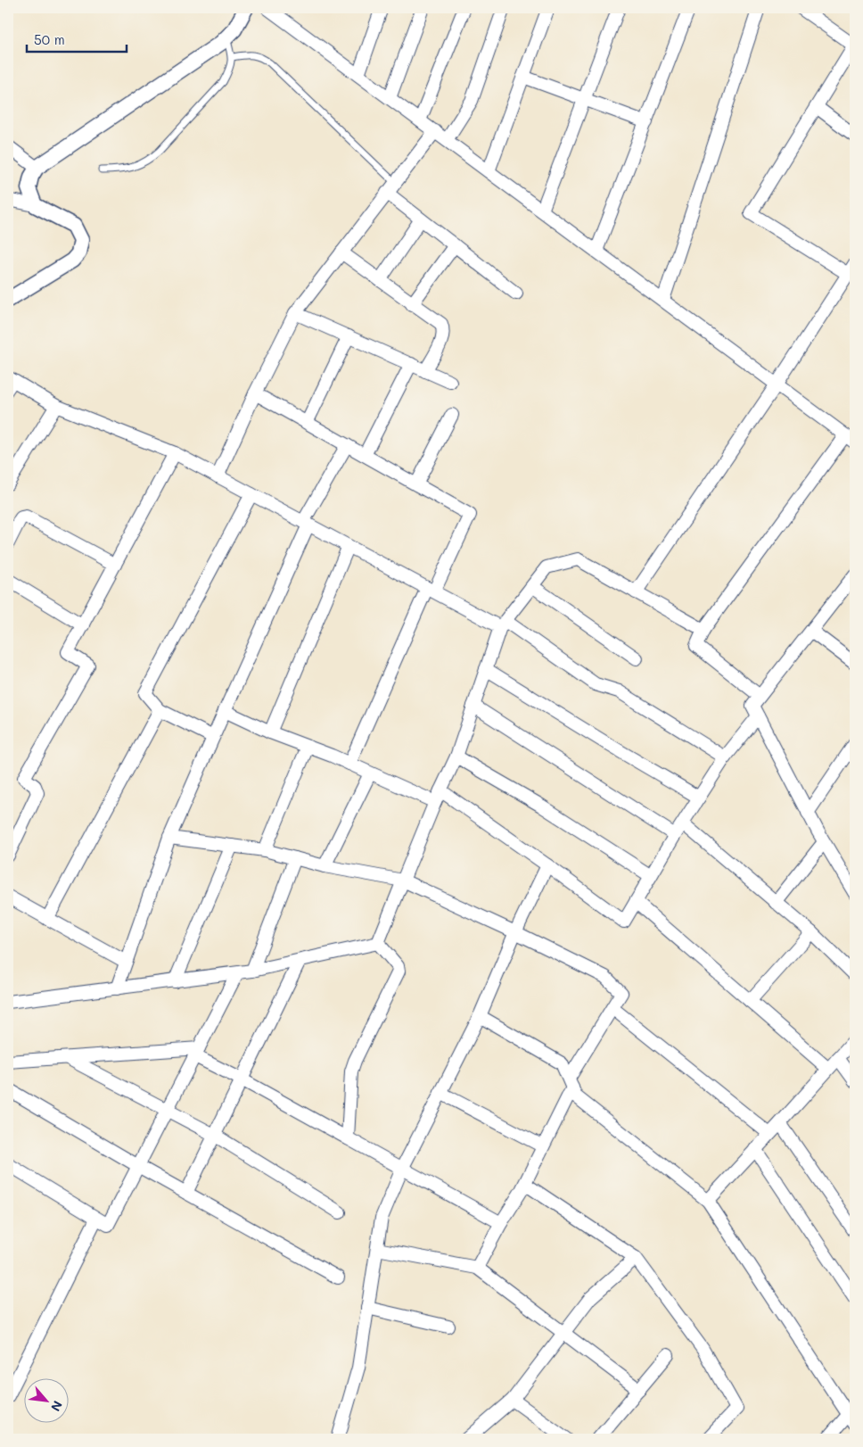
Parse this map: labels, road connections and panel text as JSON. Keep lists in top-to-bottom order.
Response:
{
  "scale_bar": "50 m",
  "north": "bottom right"
}
